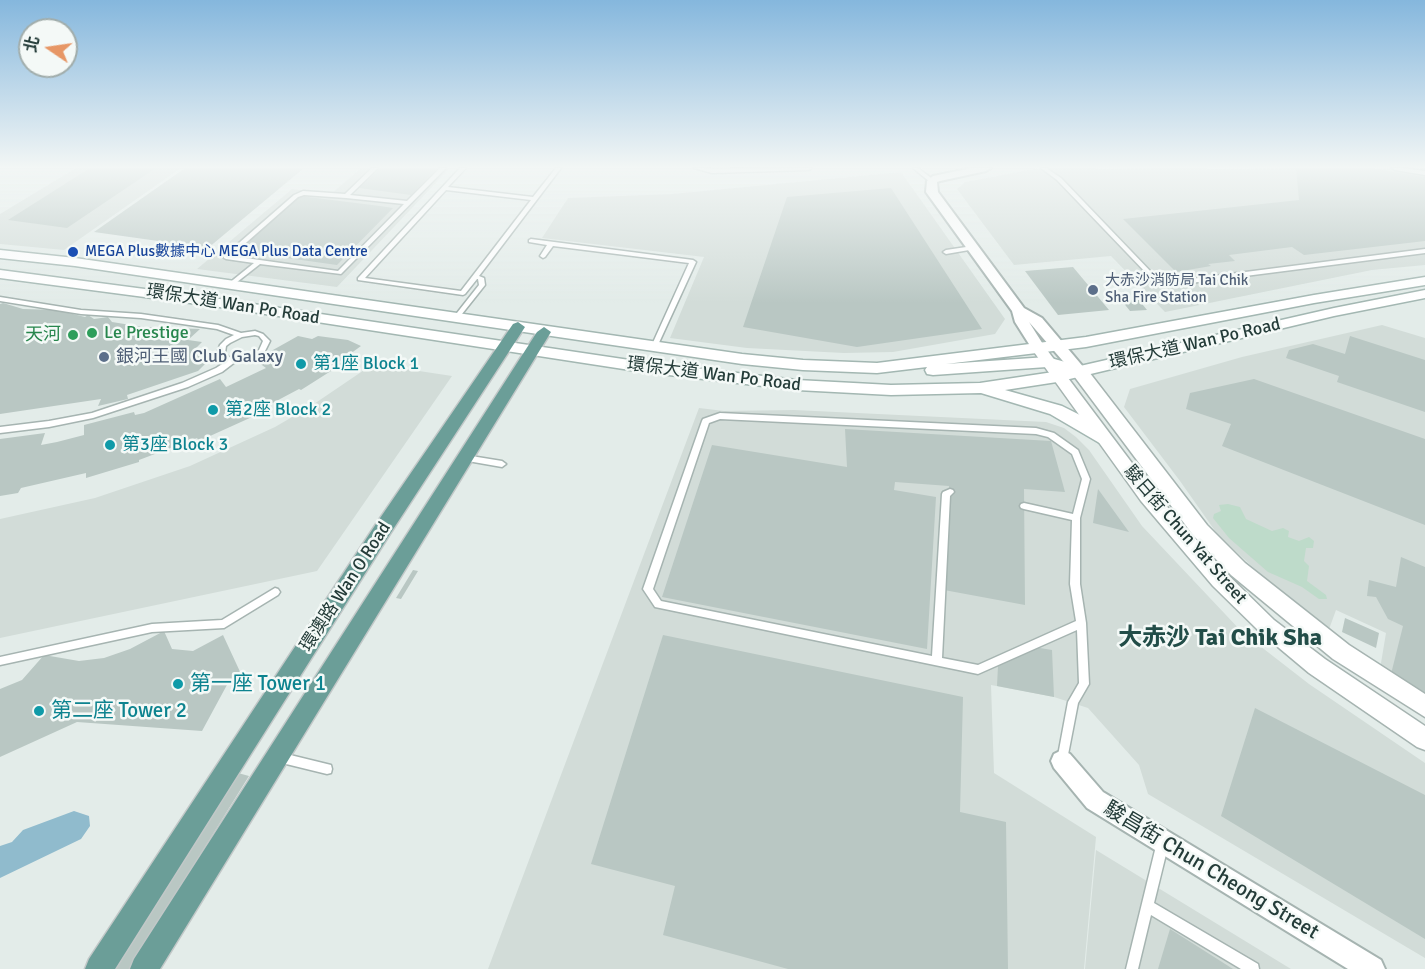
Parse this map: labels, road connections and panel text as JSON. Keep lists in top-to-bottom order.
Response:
{
  "streets": {
    "main road": ["環保大道 Wan Po Road", "駿日街 Chun Yat Street", "環澳路 Wan O Road"],
    "street": ["駿昌街 Chun Cheong Street"]
  },
  "crossings": [
    ["環保大道 Wan Po Road", "駿日街 Chun Yat Street"],
    ["環保大道 Wan Po Road", "環澳路 Wan O Road"]
  ],
  "districts": ["大赤沙 Tai Chik Sha"],
  "places": [
    "MEGA Plus數據中心 MEGA Plus Data Centre",
    "大赤沙消防局 Tai Chik Sha Fire Station",
    "Le Prestige",
    "天河",
    "銀河王國 Club Galaxy",
    "第1座 Block 1",
    "第2座 Block 2",
    "第3座 Block 3",
    "第一座 Tower 1",
    "第二座 Tower 2"
  ],
  "north": "left"
}
